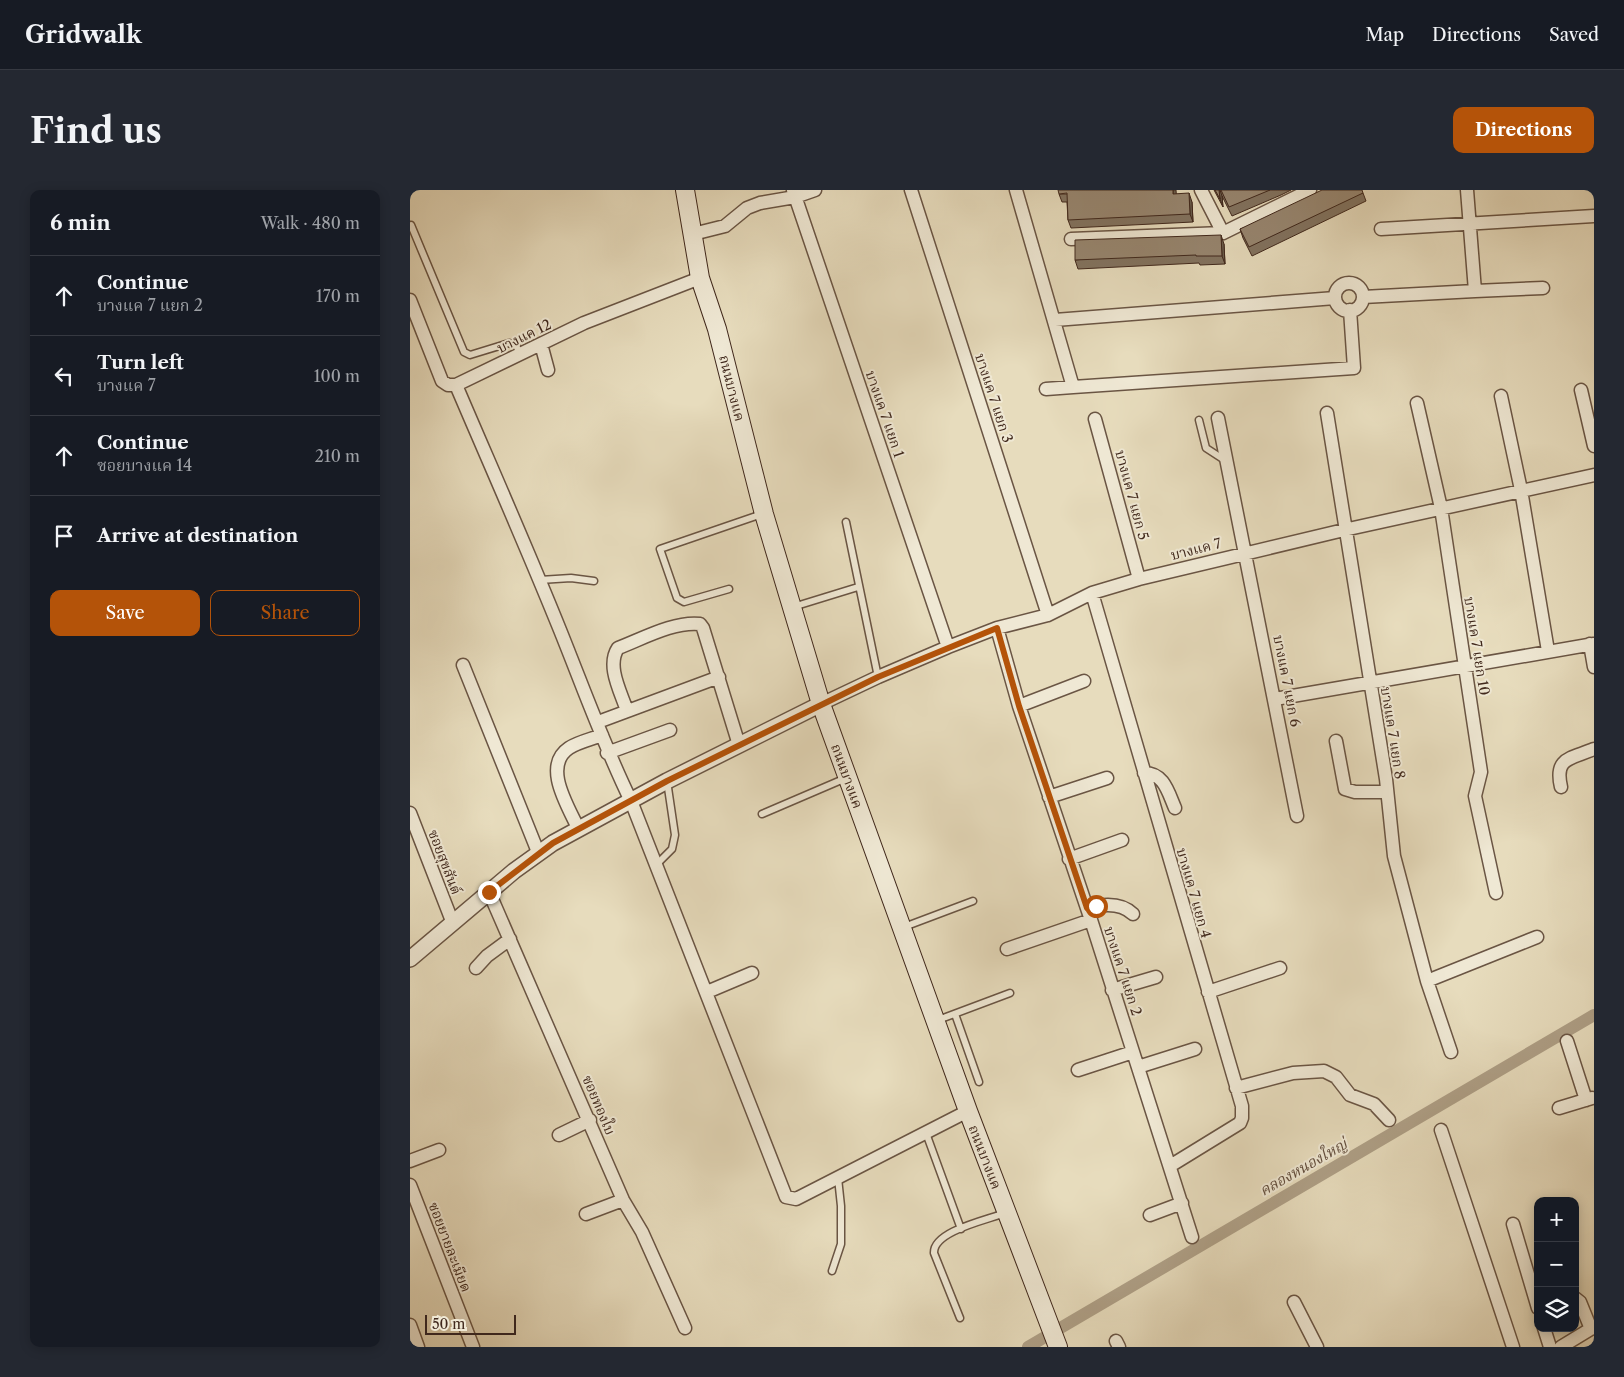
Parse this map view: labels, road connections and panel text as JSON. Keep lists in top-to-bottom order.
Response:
{
  "streets": {
    "main road": ["ถนนบางแค"],
    "street": [
      "บางแค 12",
      "บางแค 7 แยก 3",
      "บางแค 7 แยก 1",
      "บางแค 7 แยก 5",
      "บางแค 7",
      "บางแค 7 แยก 10",
      "บางแค 7 แยก 6",
      "บางแค 7 แยก 8",
      "ซอยสุขสันต์",
      "บางแค 7 แยก 4",
      "บางแค 7 แยก 2",
      "ซอยทองใบ",
      "ซอยยายละเมียด"
    ]
  },
  "crossings": [
    ["บางแค 12", "ถนนบางแค"],
    ["ถนนบางแค", "บางแค 7"],
    ["บางแค 7 แยก 3", "บางแค 7"],
    ["บางแค 7 แยก 1", "บางแค 7"],
    ["บางแค 7 แยก 5", "บางแค 7"],
    ["บางแค 7", "บางแค 7 แยก 10"],
    ["บางแค 7", "บางแค 7 แยก 6"],
    ["บางแค 7", "บางแค 7 แยก 8"],
    ["บางแค 7", "บางแค 7 แยก 4"],
    ["บางแค 7", "บางแค 7 แยก 2"],
    ["บางแค 7 แยก 4", "บางแค 7 แยก 2"]
  ],
  "water": ["คลองหนองใหญ่"],
  "scale_bar": "50 m",
  "page": {
    "header": "Gridwalk",
    "nav": ["Map", "Directions", "Saved"],
    "buttons": [
      "Directions",
      ["Save", "Share"]
    ],
    "title": "Find us",
    "heading": ["6 min", "Walk · 480 m"],
    "list": [
      ["Continue", "บางแค 7 แยก 2", "170 m"],
      ["Turn left", "บางแค 7", "100 m"],
      ["Continue", "ซอยบางแค 14", "210 m"],
      "Arrive at destination"
    ],
    "map_buttons": ["+", "−"],
    "scale": "50 m"
  }
}
